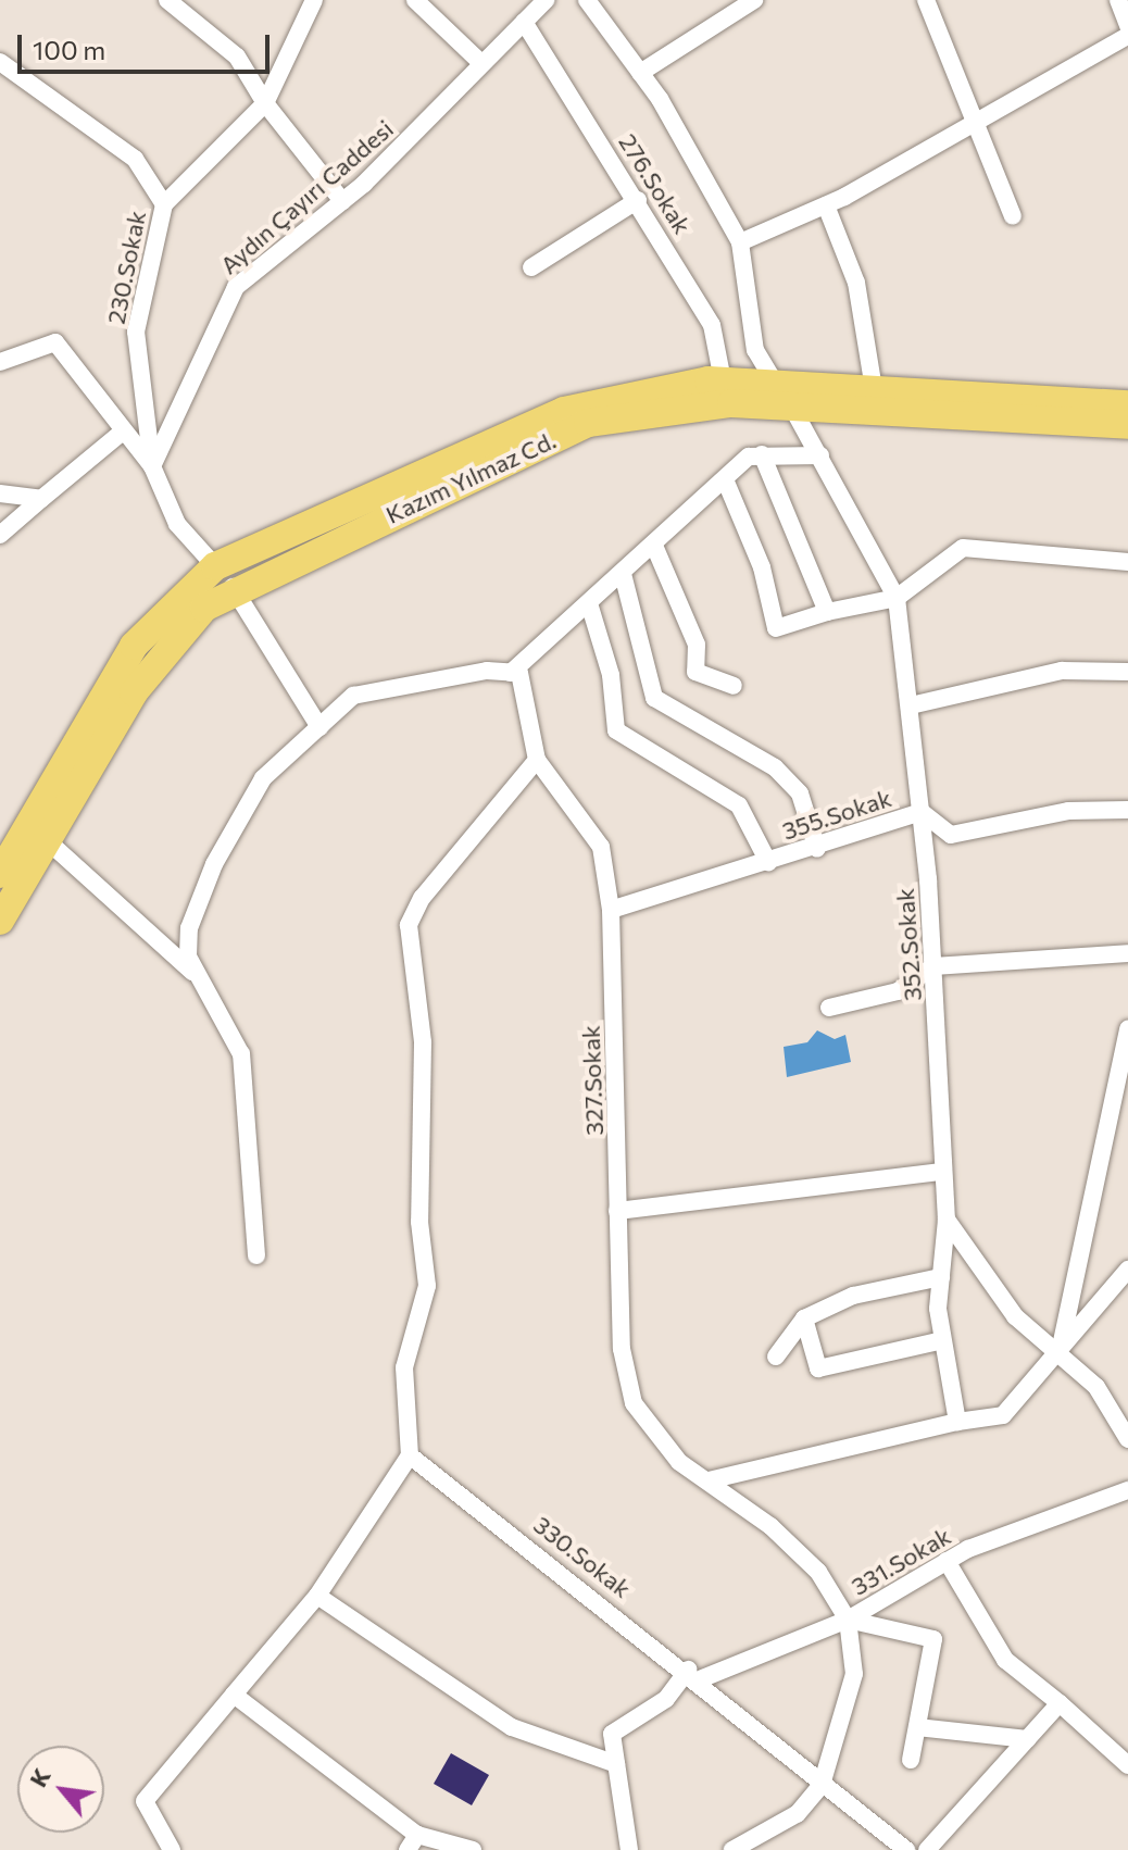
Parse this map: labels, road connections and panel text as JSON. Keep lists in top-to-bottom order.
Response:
{
  "streets": {
    "highway": ["Kazım Yılmaz Cd."],
    "street": [
      "276.Sokak",
      "Aydın Çayırı Caddesi",
      "230.Sokak",
      "355.Sokak",
      "352.Sokak",
      "327.Sokak",
      "330.Sokak",
      "331.Sokak"
    ]
  },
  "crossings": [
    ["276.Sokak", "Aydın Çayırı Caddesi"],
    ["276.Sokak", "Kazım Yılmaz Cd."],
    ["Aydın Çayırı Caddesi", "230.Sokak"],
    ["230.Sokak", "Kazım Yılmaz Cd."],
    ["Kazım Yılmaz Cd.", "352.Sokak"],
    ["355.Sokak", "352.Sokak"],
    ["355.Sokak", "327.Sokak"],
    ["327.Sokak", "330.Sokak"],
    ["327.Sokak", "331.Sokak"],
    ["330.Sokak", "331.Sokak"]
  ],
  "scale_bar": "100 m",
  "north": "top left"
}
